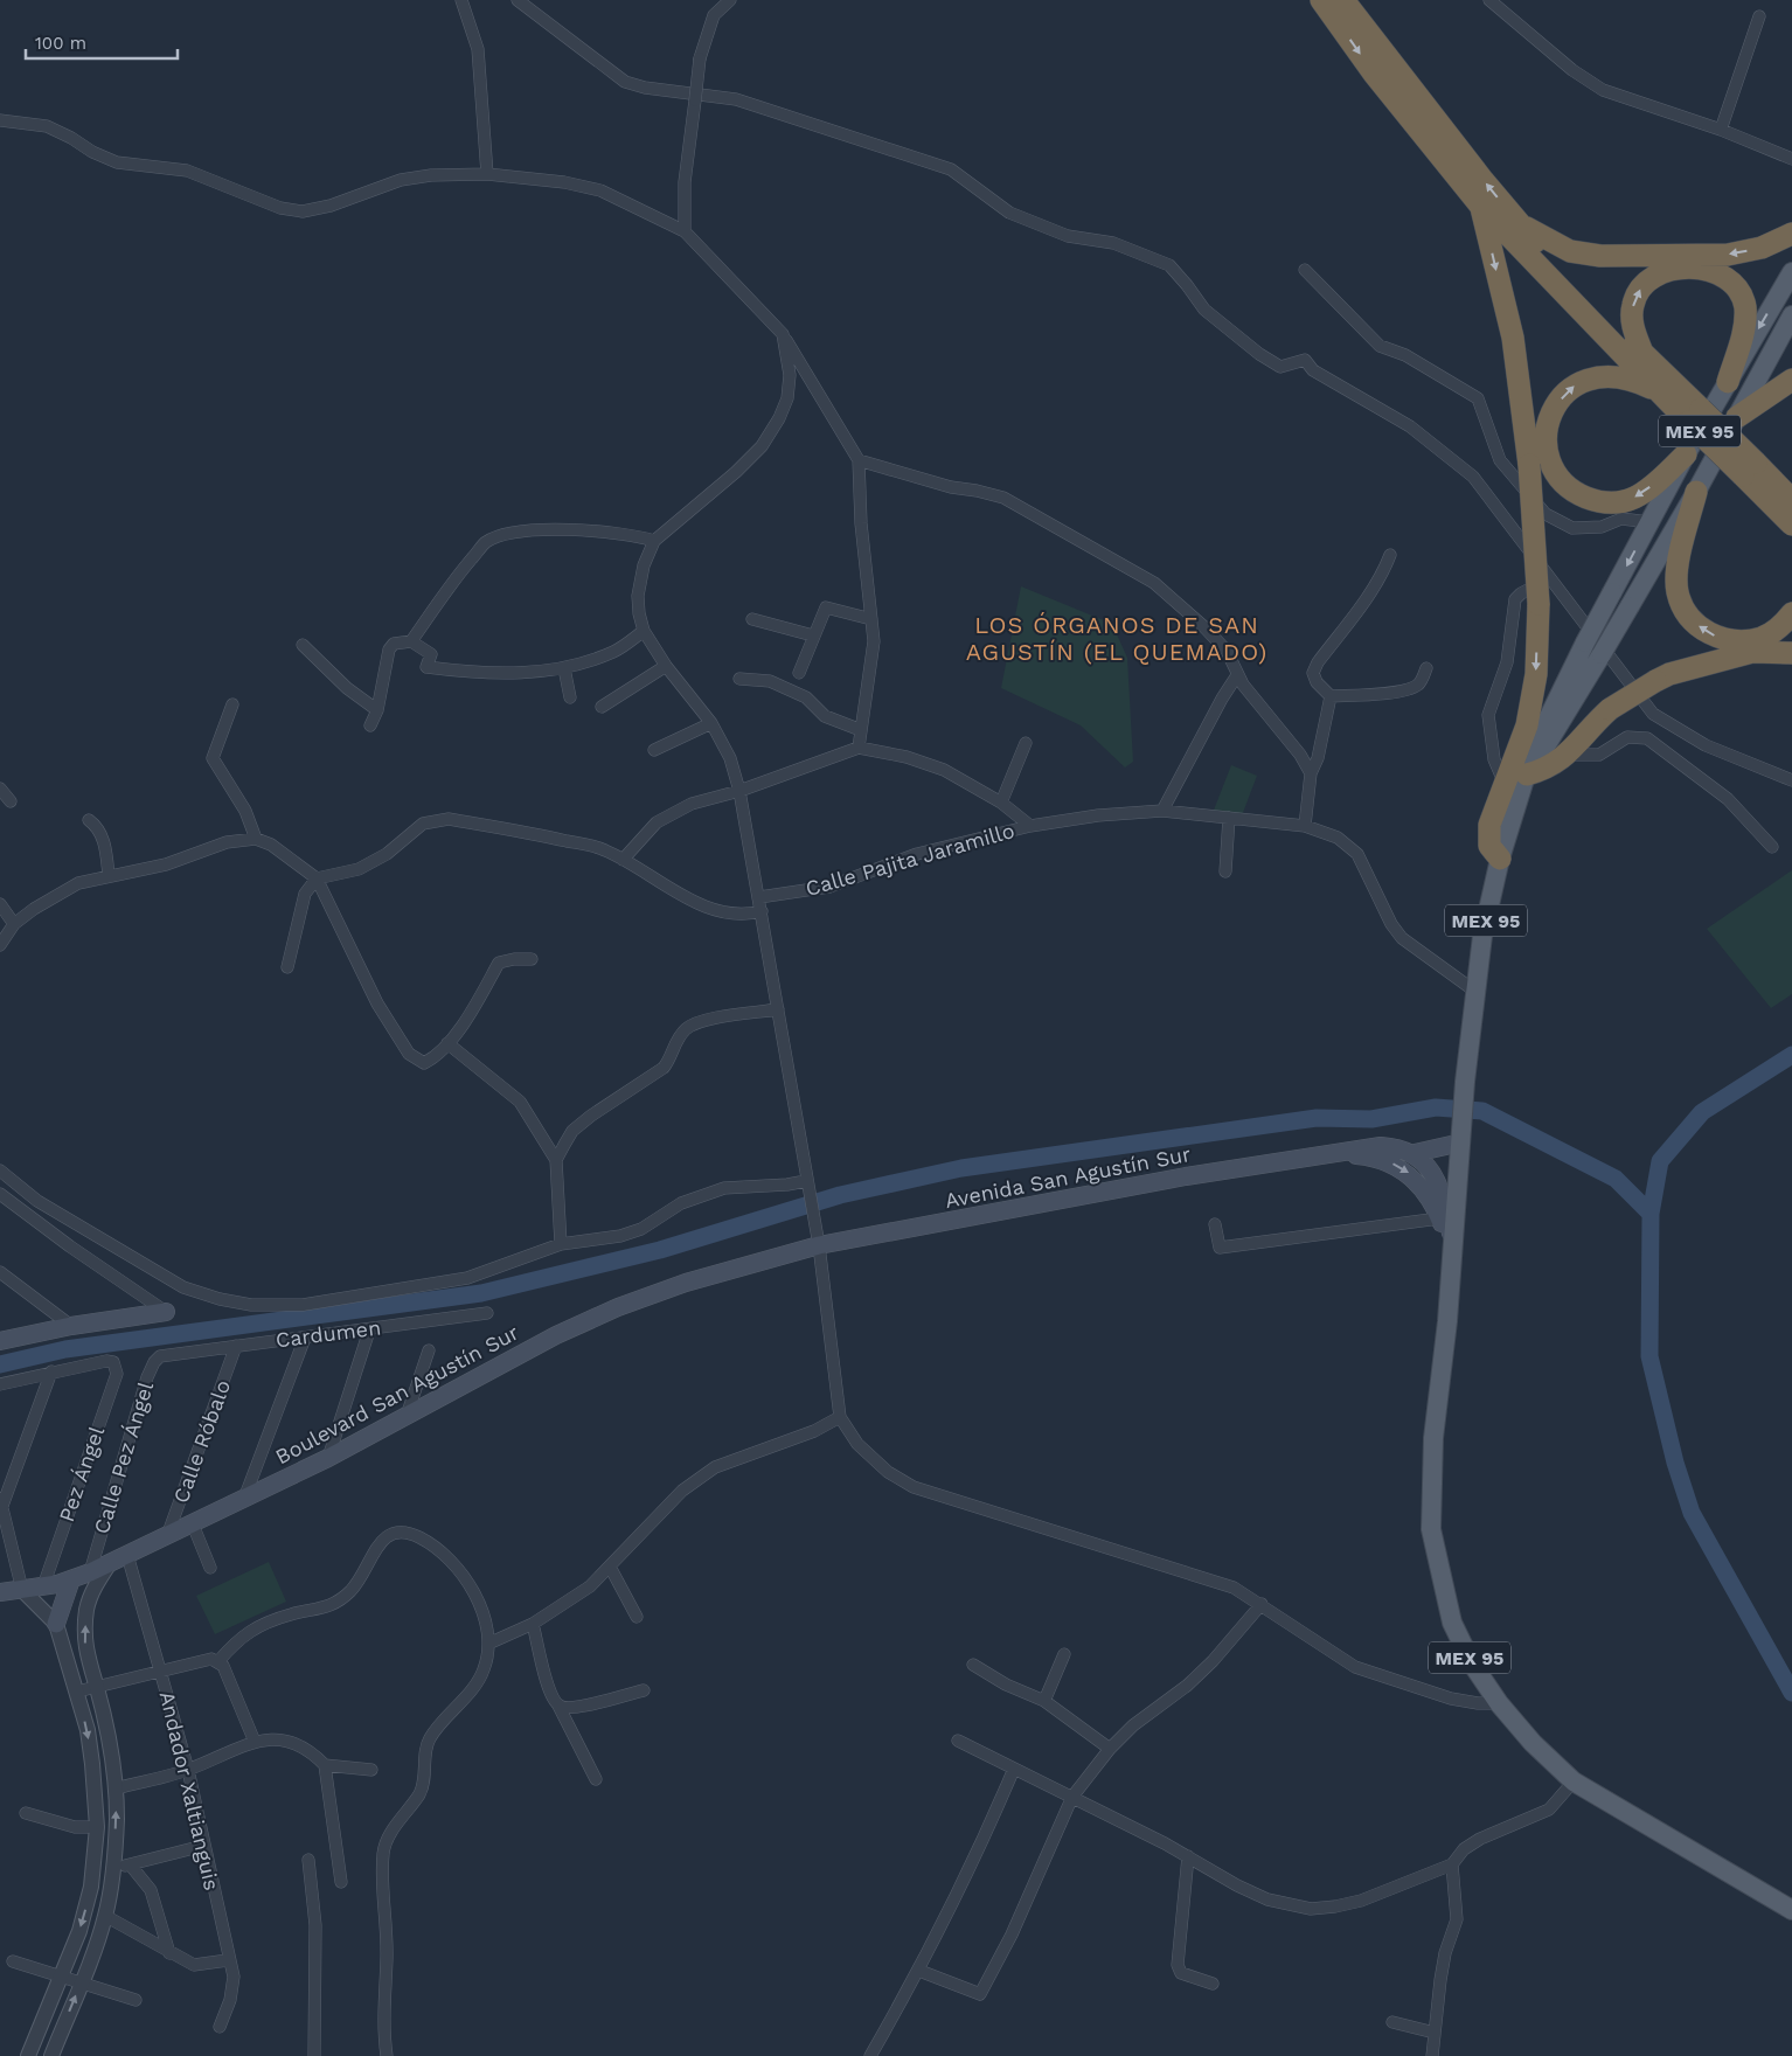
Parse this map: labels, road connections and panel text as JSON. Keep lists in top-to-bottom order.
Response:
{
  "streets": {
    "main road": ["MEX 95", "Avenida San Agustín Sur", "Boulevard San Agustín Sur"],
    "street": [
      "Calle Pajita Jaramillo",
      "Cardumen",
      "Calle Róbalo",
      "Calle Pez Ángel",
      "Pez Ángel",
      "Andador Xaltianguis"
    ]
  },
  "crossings": [
    ["MEX 95", "Calle Pajita Jaramillo"],
    ["MEX 95", "Avenida San Agustín Sur"],
    ["Avenida San Agustín Sur", "Boulevard San Agustín Sur"],
    ["Cardumen", "Calle Róbalo"],
    ["Cardumen", "Calle Pez Ángel"],
    ["Boulevard San Agustín Sur", "Calle Róbalo"],
    ["Boulevard San Agustín Sur", "Calle Pez Ángel"],
    ["Boulevard San Agustín Sur", "Pez Ángel"],
    ["Boulevard San Agustín Sur", "Andador Xaltianguis"]
  ],
  "districts": ["LOS ÓRGANOS DE SAN AGUSTÍN (EL QUEMADO)"],
  "scale_bar": "100 m"
}
